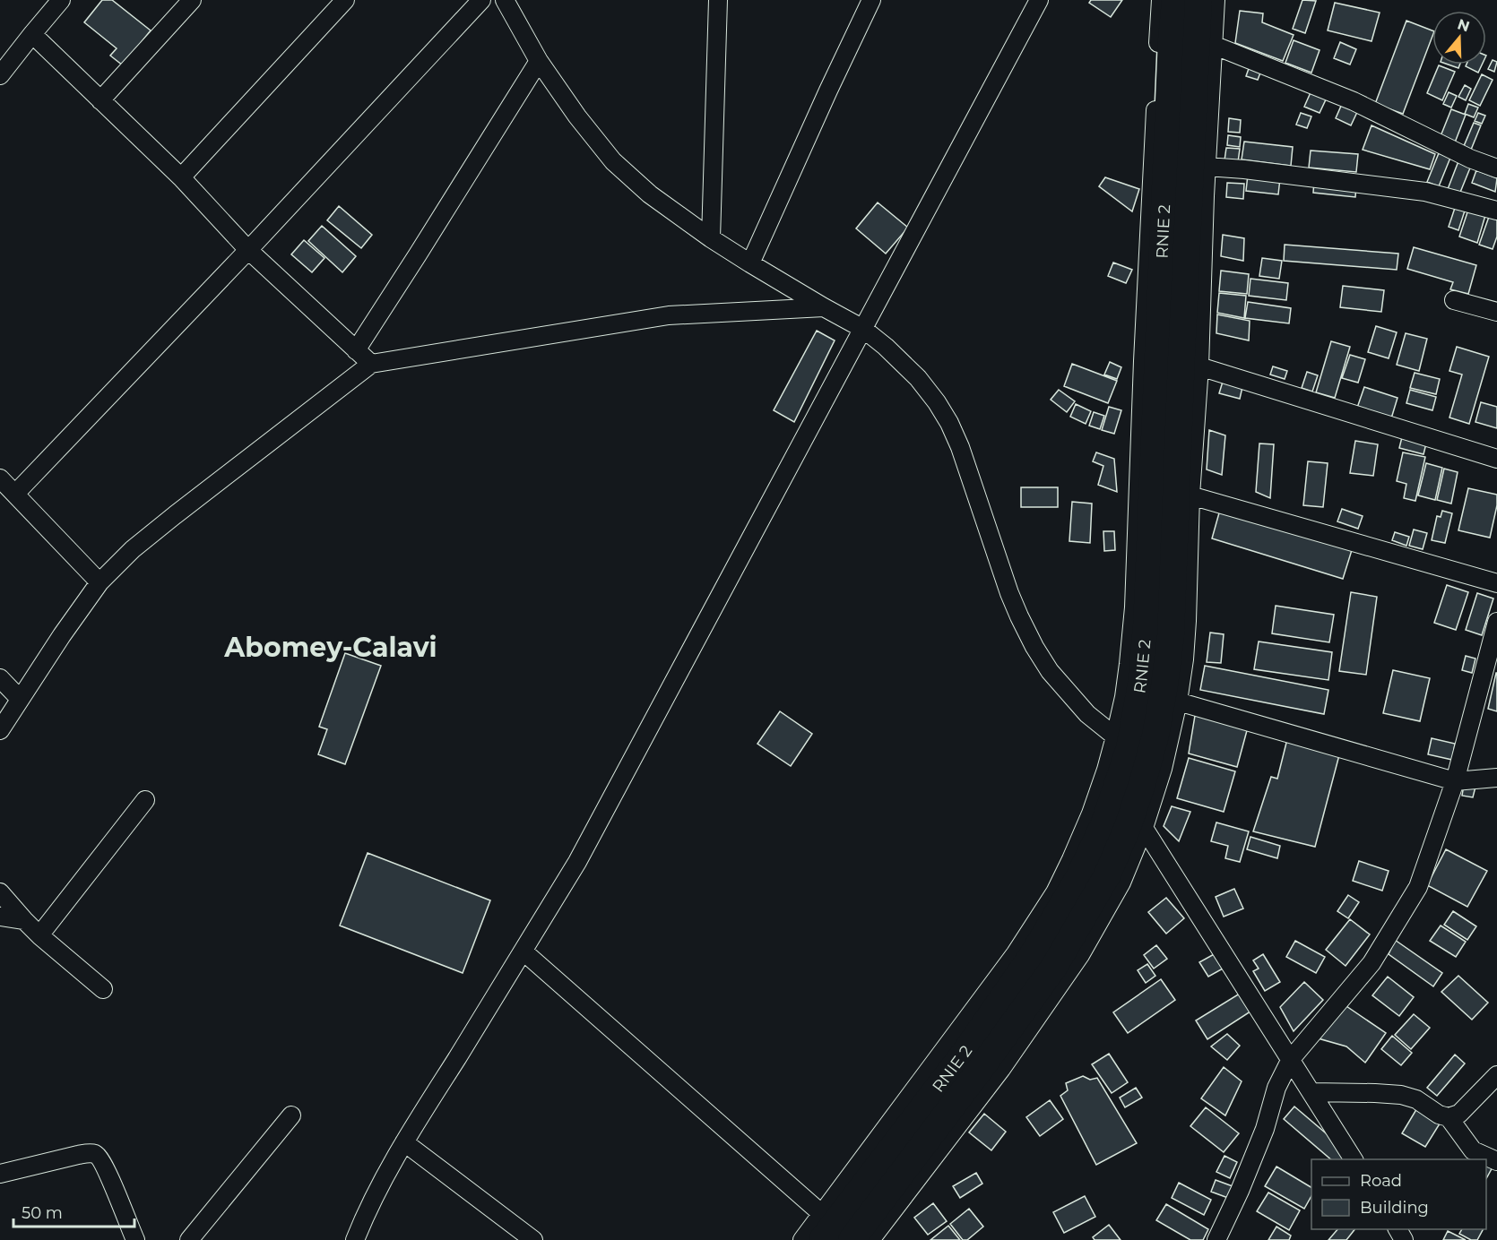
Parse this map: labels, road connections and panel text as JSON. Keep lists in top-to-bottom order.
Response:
{
  "streets": {
    "highway": ["RNIE 2"]
  },
  "districts": ["Abomey-Calavi"],
  "legend": ["Road", "Building"],
  "scale_bar": "50 m",
  "north": "top"
}
